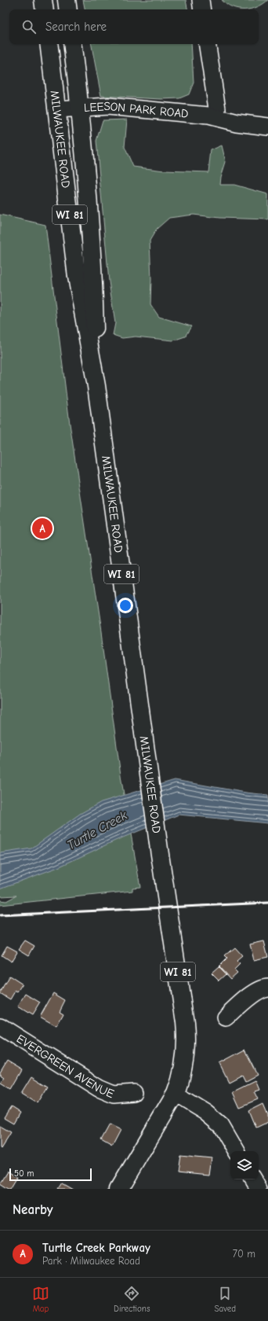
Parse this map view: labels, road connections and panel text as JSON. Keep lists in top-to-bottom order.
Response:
{
  "streets": {
    "main road": ["MILWAUKEE ROAD", "WI 81"],
    "street": ["LEESON PARK ROAD", "EVERGREEN AVENUE"]
  },
  "crossings": [
    ["LEESON PARK ROAD", "MILWAUKEE ROAD"],
    ["MILWAUKEE ROAD", "WI 81"]
  ],
  "water": ["Turtle Creek"],
  "scale_bar": "50 m",
  "page": {
    "search": "Search here",
    "pins": "A",
    "scale": "50 m",
    "heading": "Nearby",
    "list": [
      {
        "mark": "A",
        "name": "Turtle Creek Parkway",
        "note": "Park · Milwaukee Road",
        "value": "70 m"
      }
    ],
    "nav": ["Map", "Directions", "Saved"]
  }
}
